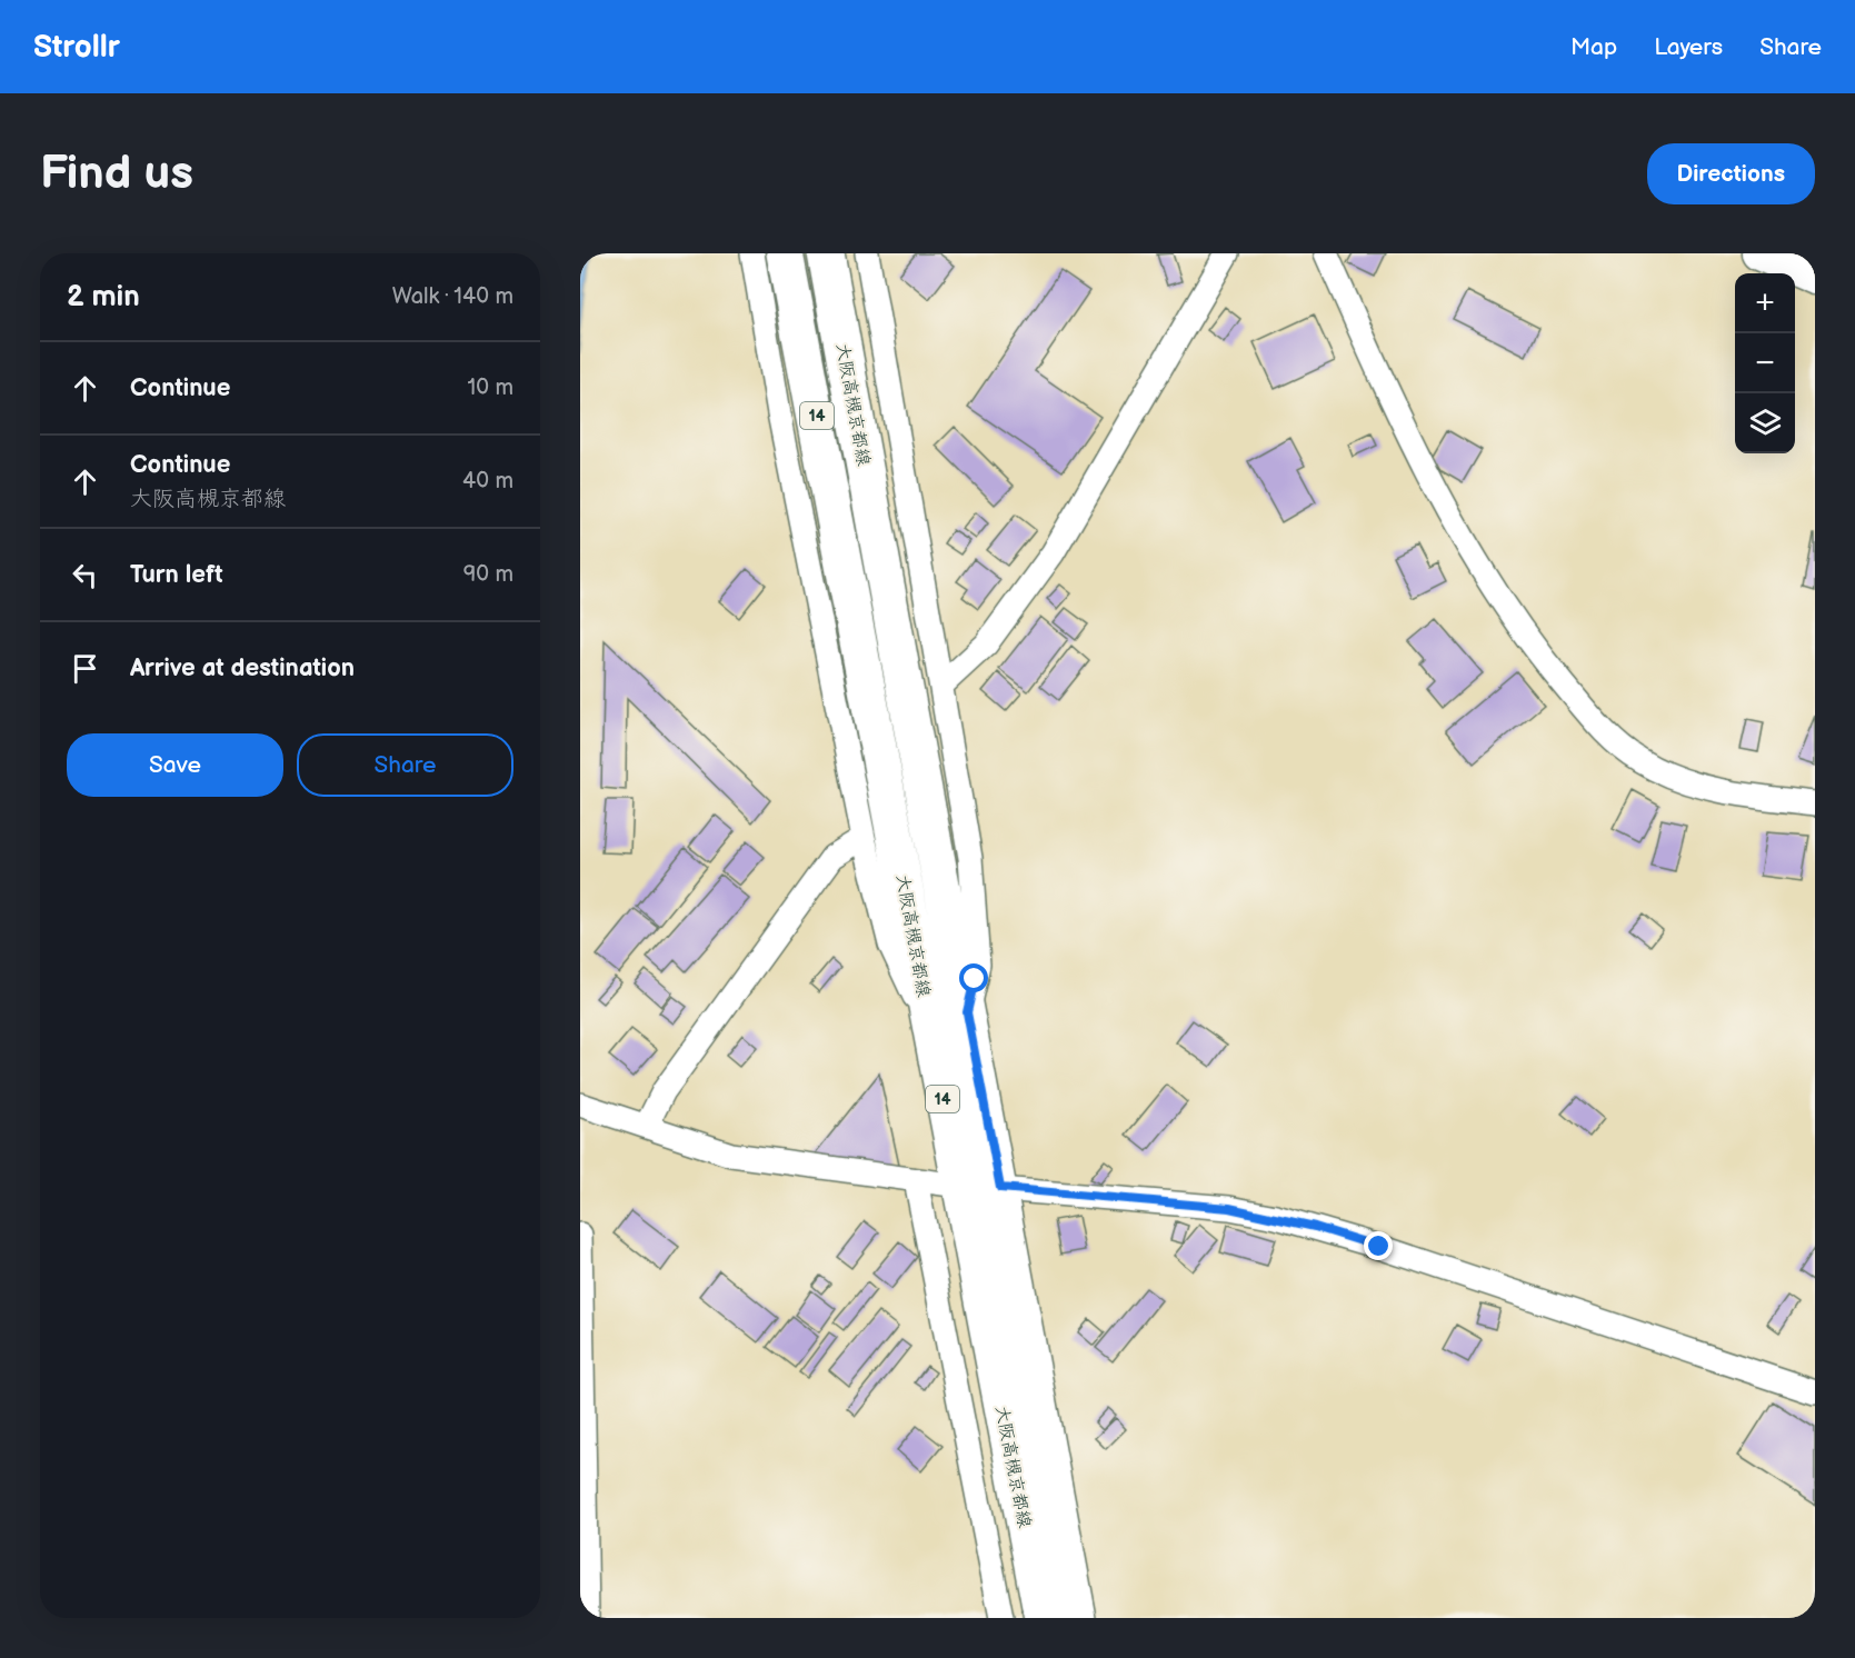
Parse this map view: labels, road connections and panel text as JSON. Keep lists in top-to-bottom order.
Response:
{
  "streets": {
    "main road": ["大阪高槻京都線", "14"]
  },
  "page": {
    "header": "Strollr",
    "nav": ["Map", "Layers", "Share"],
    "buttons": [
      "Directions",
      ["Save", "Share"]
    ],
    "title": "Find us",
    "heading": ["2 min", "Walk · 140 m"],
    "map_buttons": ["+", "−"],
    "list": [
      ["Continue", "10 m"],
      ["Continue", "大阪高槻京都線", "40 m"],
      ["Turn left", "90 m"],
      "Arrive at destination"
    ]
  }
}
